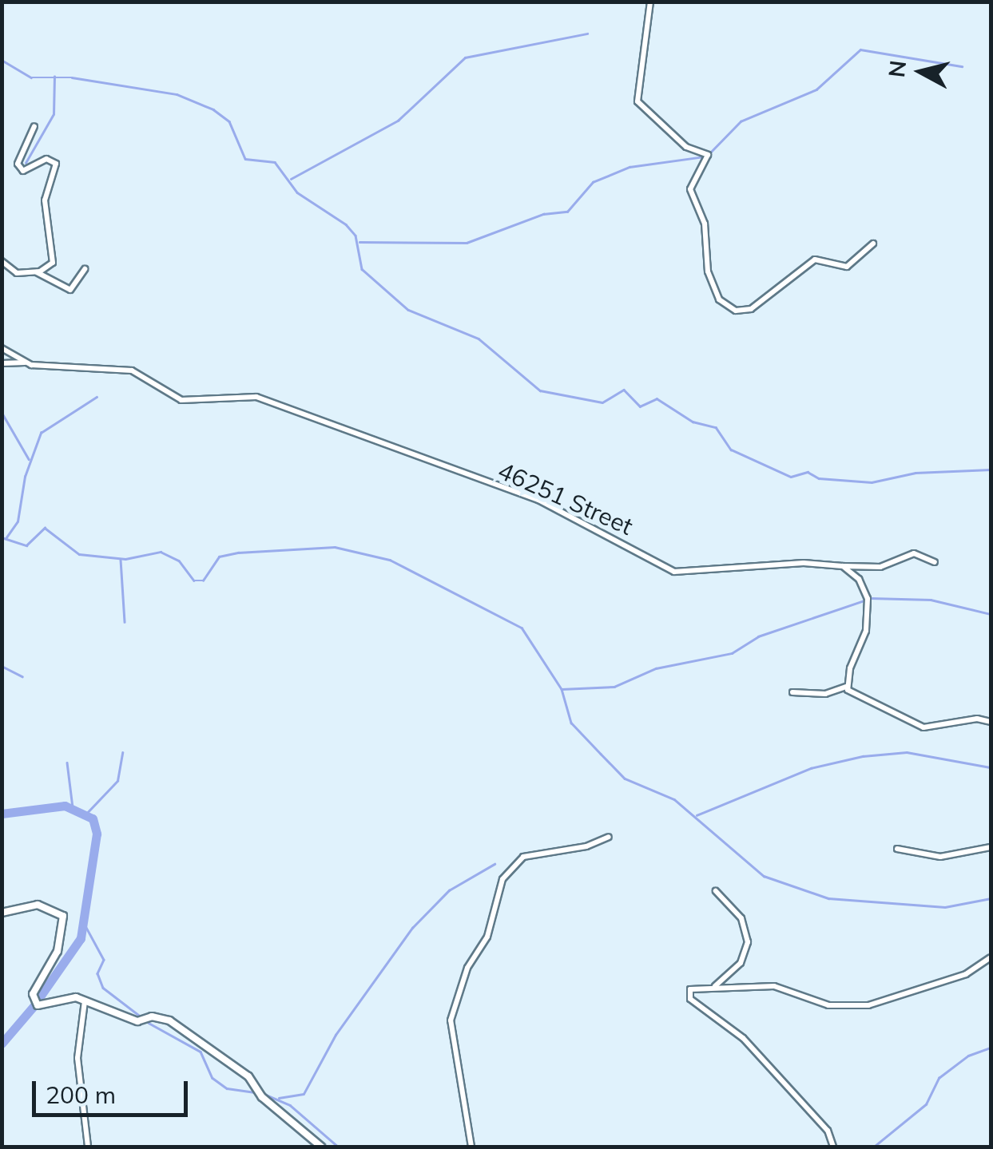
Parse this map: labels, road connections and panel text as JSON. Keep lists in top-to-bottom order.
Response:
{
  "streets": {
    "street": ["46251 Street"]
  },
  "scale_bar": "200 m",
  "north": "left"
}
